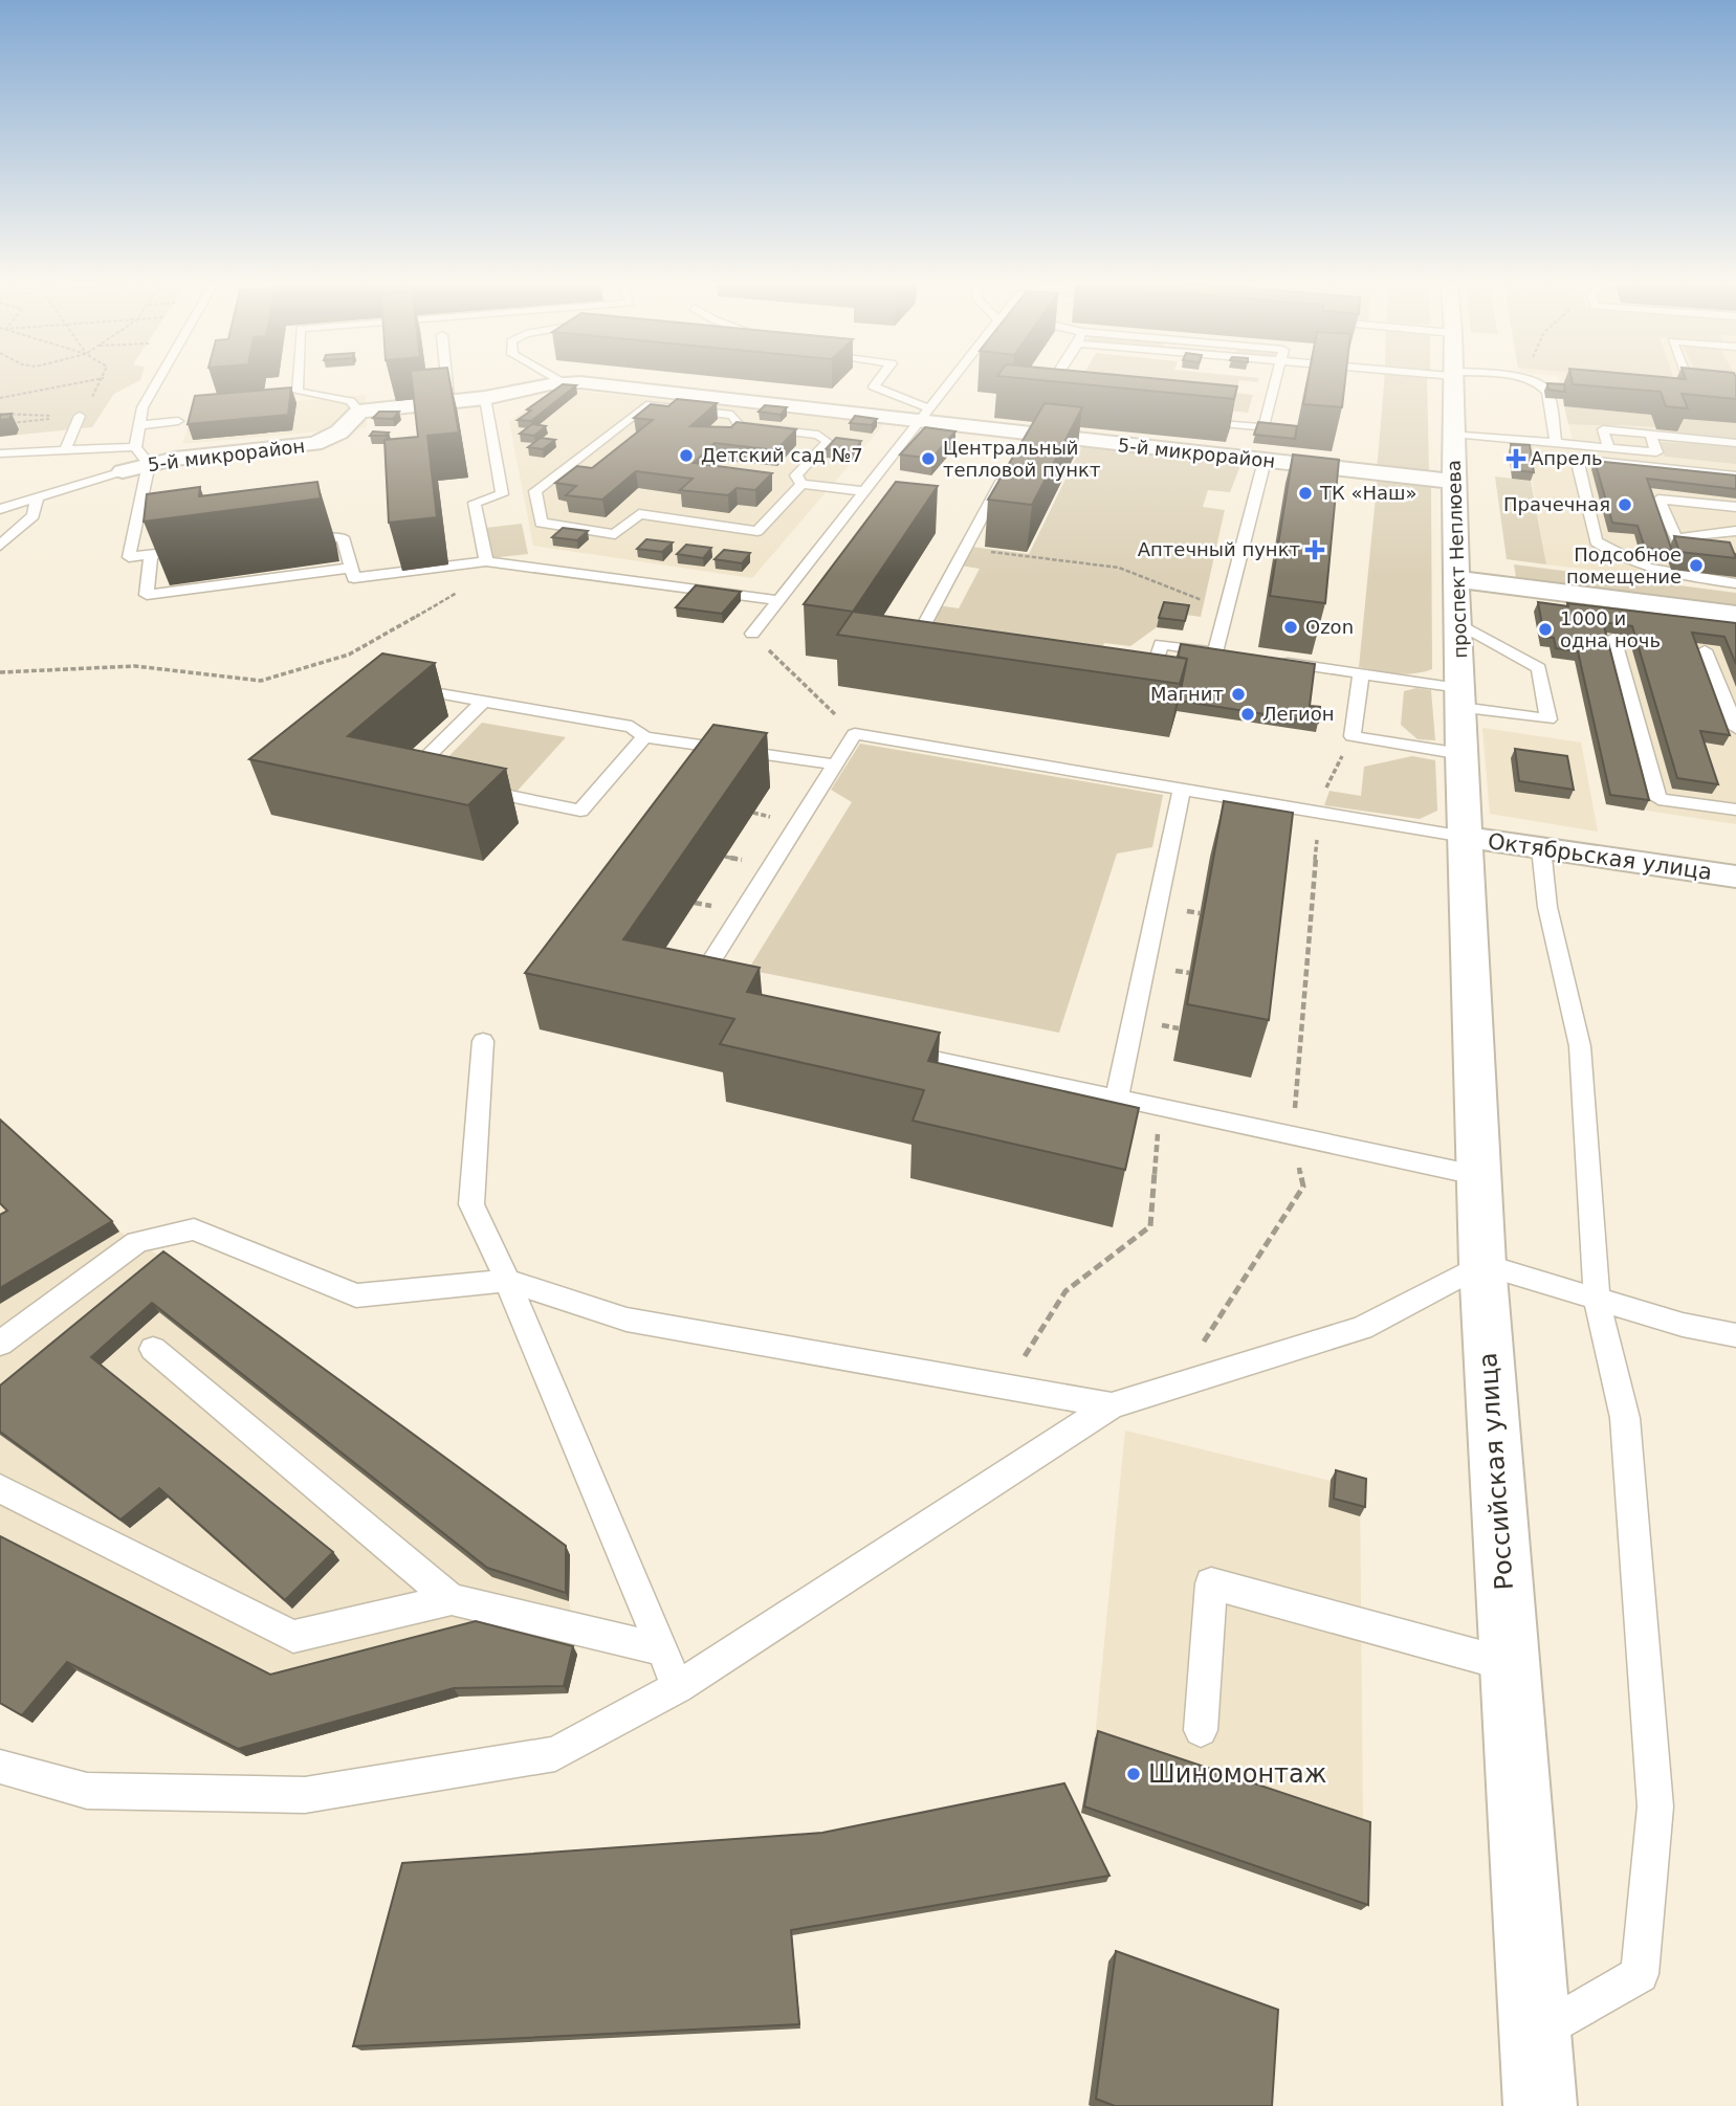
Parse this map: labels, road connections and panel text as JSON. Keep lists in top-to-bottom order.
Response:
{
  "streets": {
    "street": [
      "5-й микрорайон",
      "проспект Неплюева",
      "Октябрьская улица",
      "Российская улица"
    ]
  },
  "crossings": [
    ["5-й микрорайон", "проспект Неплюева"],
    ["проспект Неплюева", "Октябрьская улица"],
    ["проспект Неплюева", "Российская улица"],
    ["Октябрьская улица", "Российская улица"]
  ],
  "places": {
    "other": [
      "Детский сад №7",
      "Центральный тепловой пункт",
      "ТК «Наш»",
      "Прачечная",
      "Подсобное помещение",
      "Ozon",
      "1000 и одна ночь",
      "Магнит",
      "Легион",
      "Шиномонтаж"
    ],
    "health": ["Апрель", "Аптечный пункт"]
  }
}
